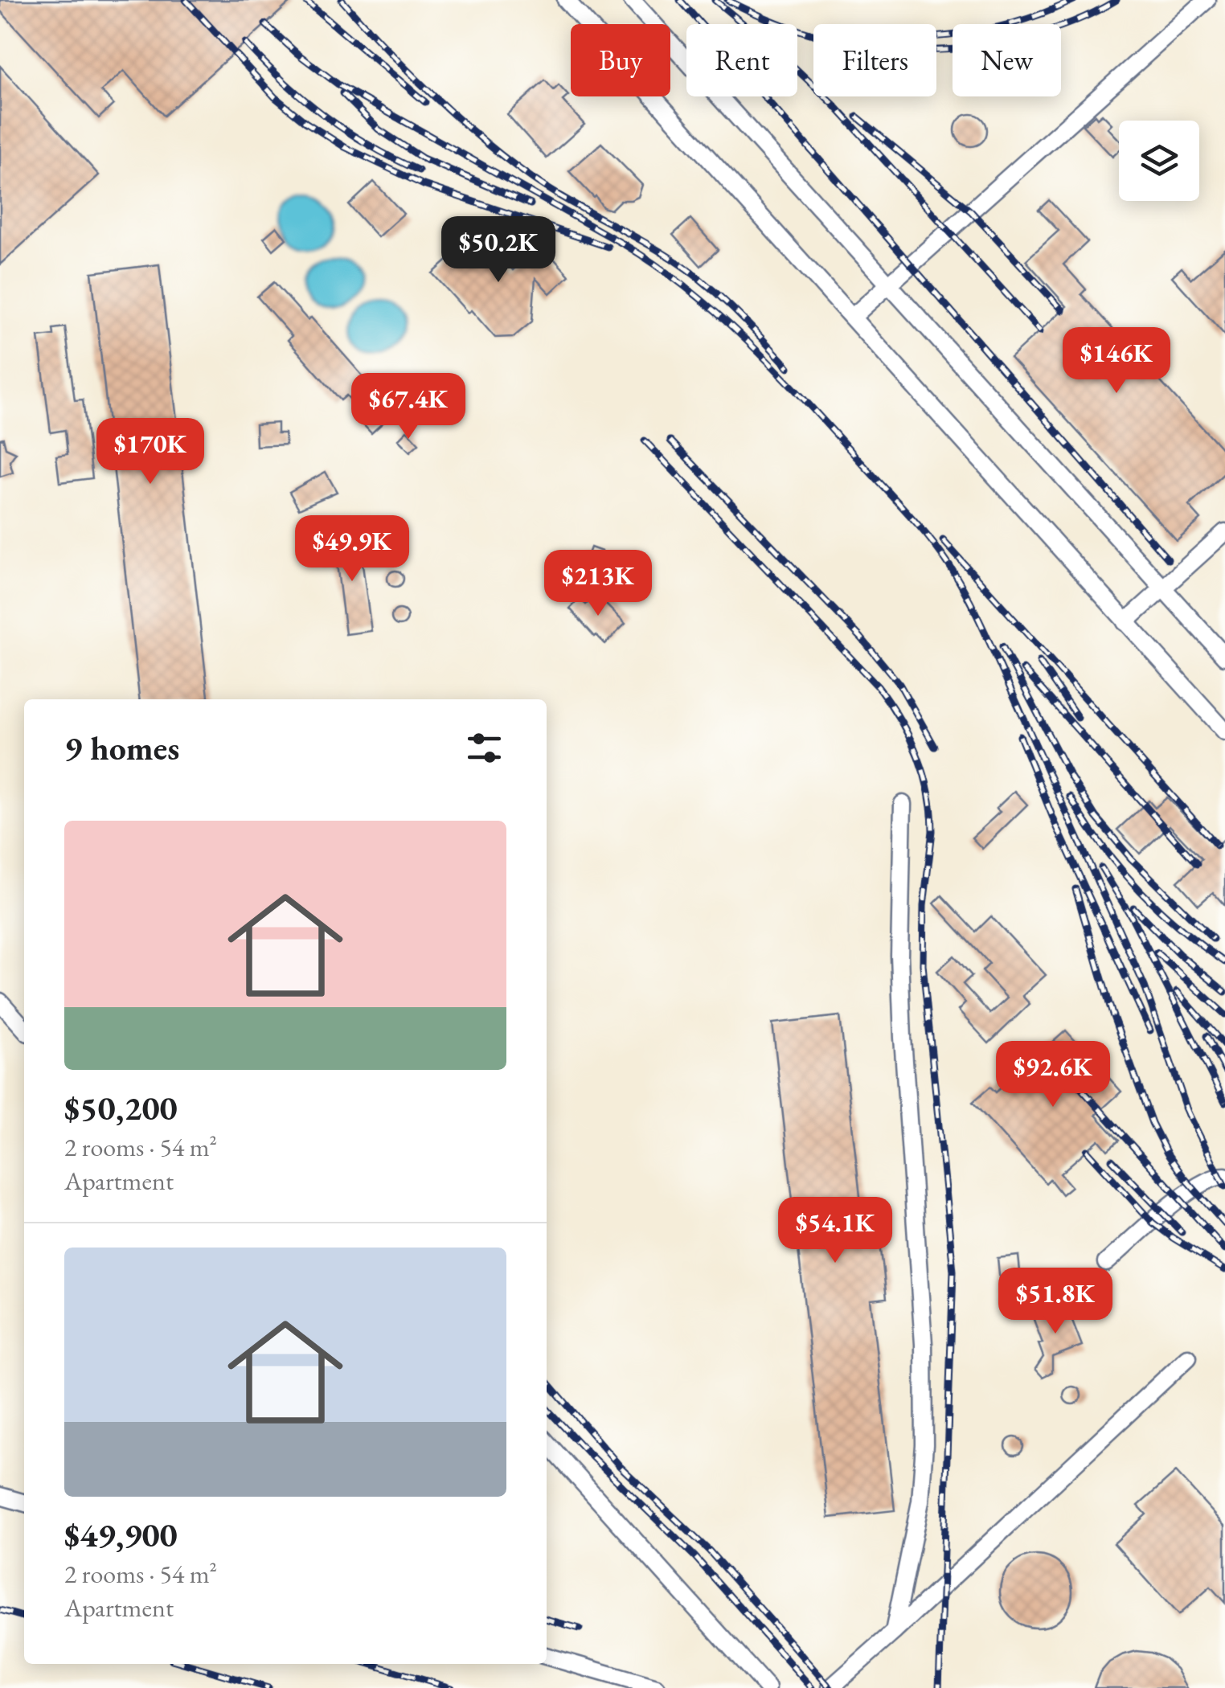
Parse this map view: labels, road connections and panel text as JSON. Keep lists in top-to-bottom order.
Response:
{
  "page": {
    "chip": [
      "Buy",
      "Rent",
      "Filters",
      "New"
    ],
    "price": [
      "$50.2K",
      "$146K",
      "$67.4K",
      "$170K",
      "$49.9K",
      "$213K",
      "$92.6K",
      "$54.1K",
      "$51.8K"
    ],
    "heading": "9 homes",
    "list": [
      {
        "name": "$50,200",
        "note": "2 rooms · 54 m² · Apartment"
      },
      {
        "name": "$49,900",
        "note": "2 rooms · 54 m² · Apartment"
      }
    ]
  }
}
